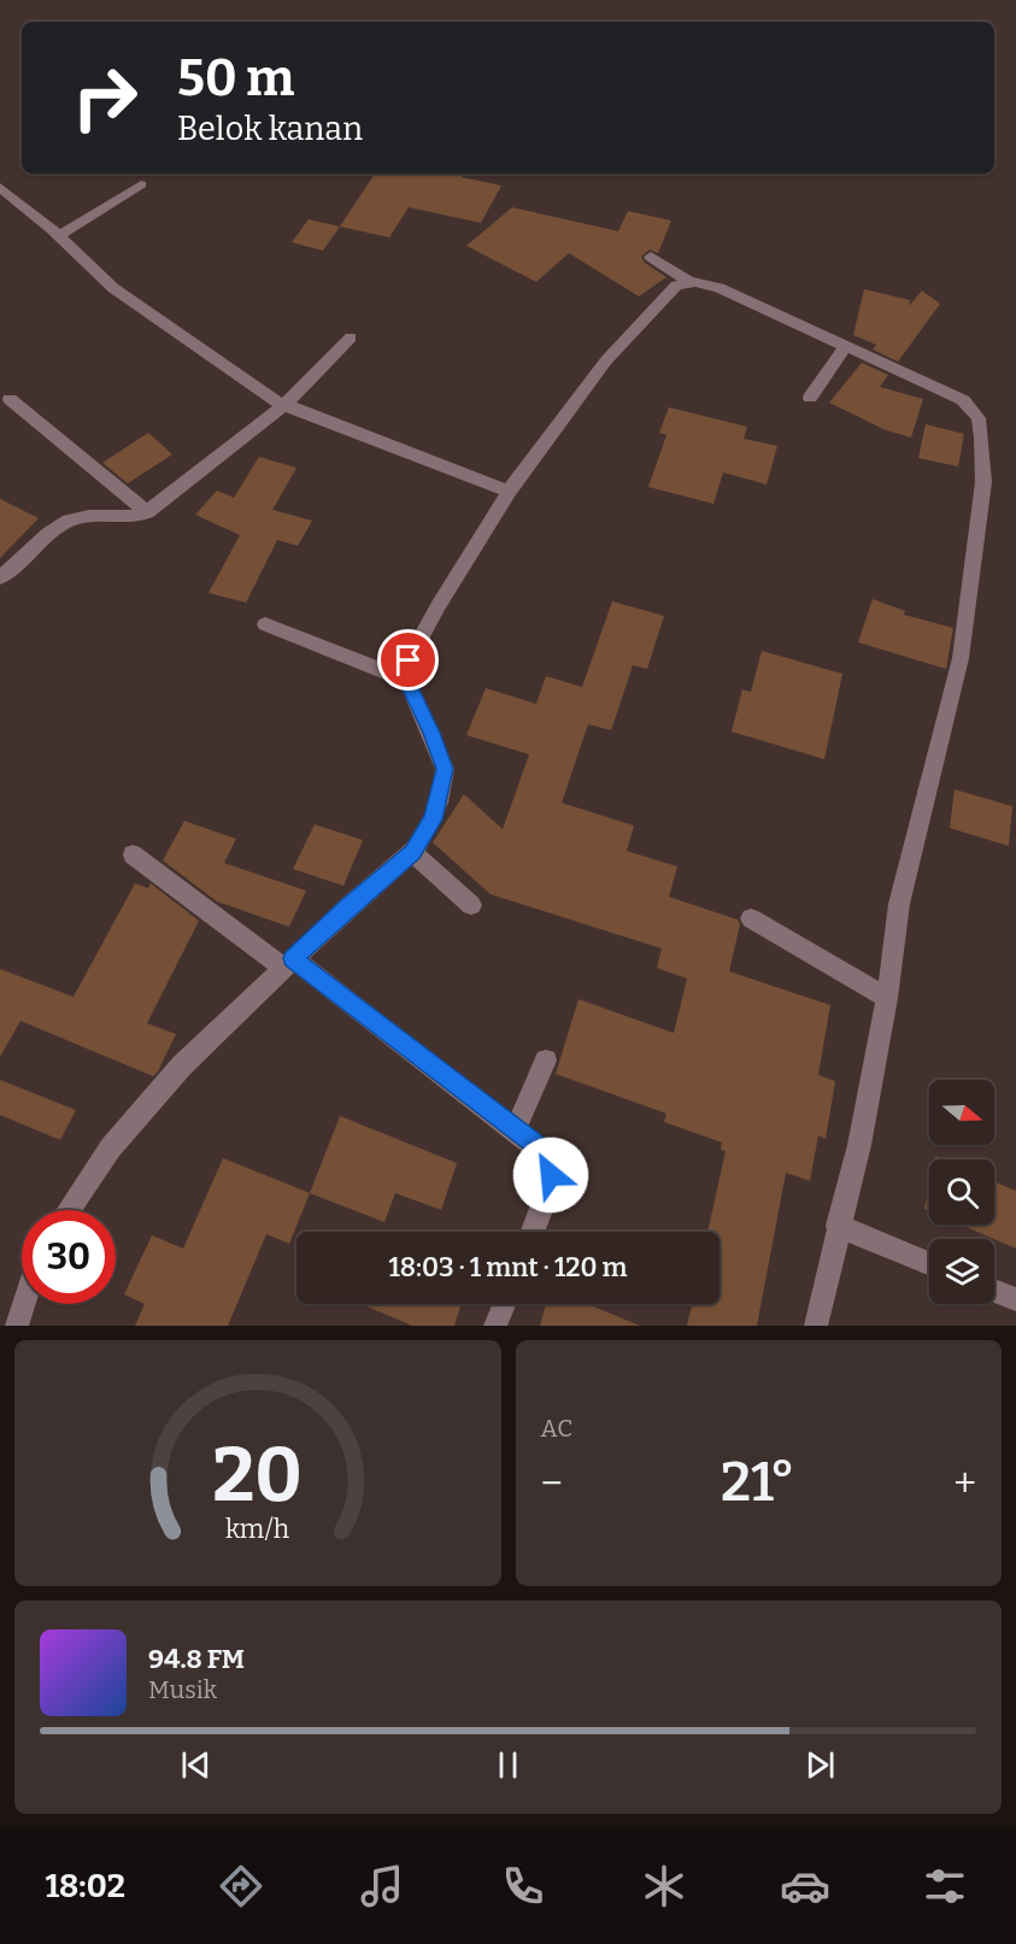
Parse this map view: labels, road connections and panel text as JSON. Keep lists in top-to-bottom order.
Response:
{
  "north": "right",
  "page": {
    "turn": ["50 m", "Belok kanan"],
    "limit": "30",
    "trip": "18:03 · 1 mnt · 120 m",
    "tile": "AC",
    "heat": ["−", "21°", "+"],
    "song": ["94.8 FM", "Musik"],
    "tabs": "18:02",
    "gauge": ["20", "km/h"]
  }
}
